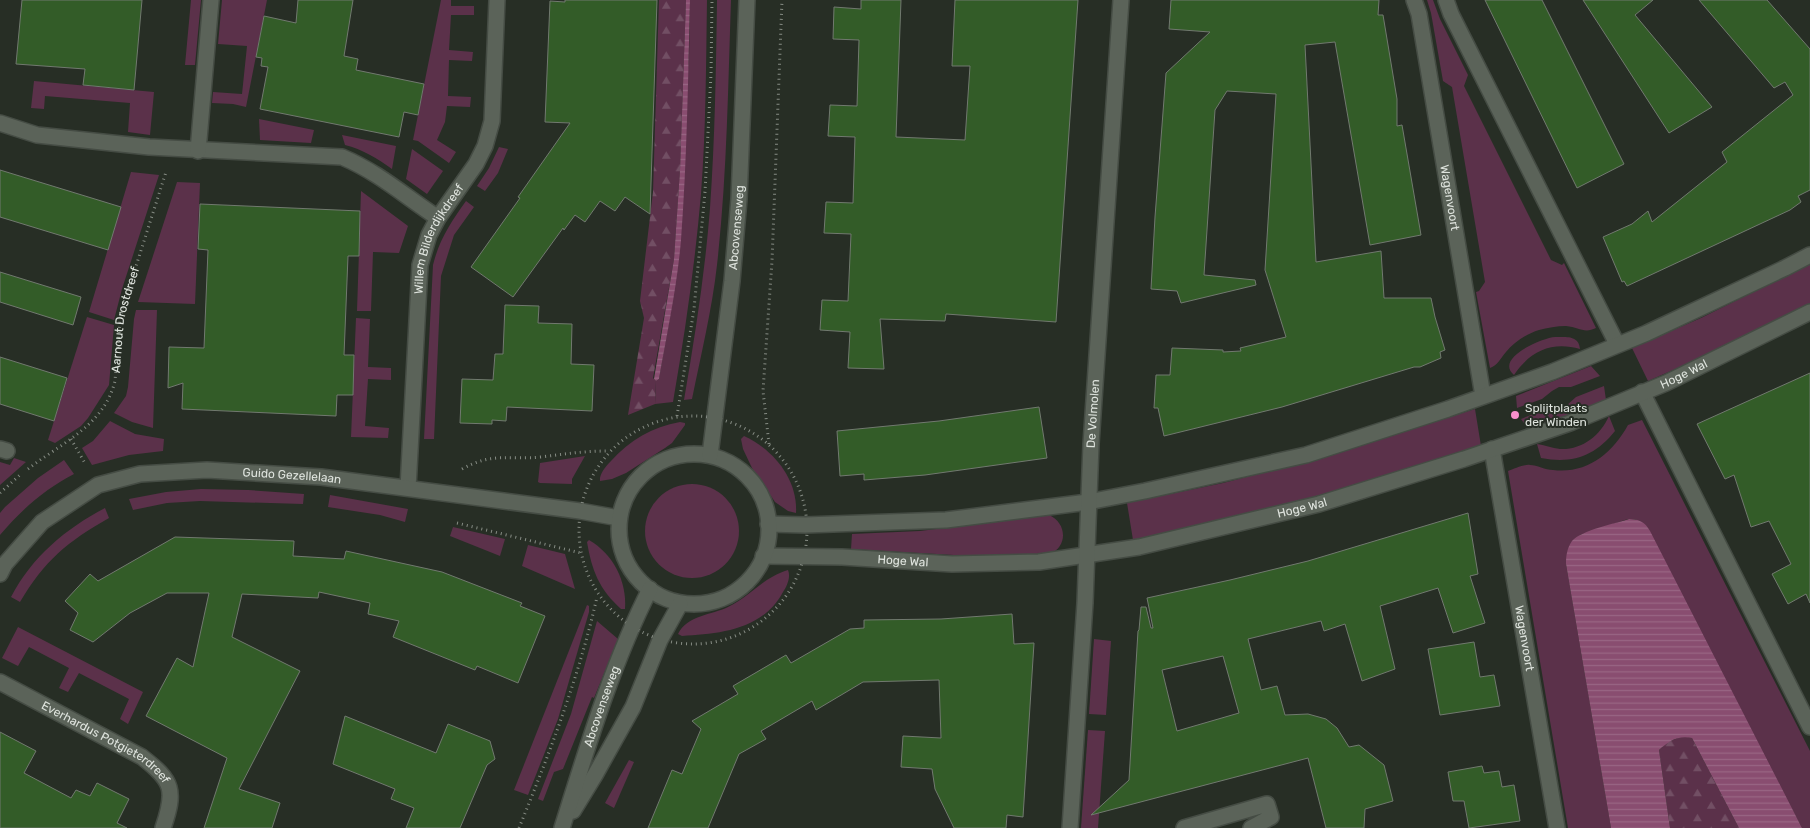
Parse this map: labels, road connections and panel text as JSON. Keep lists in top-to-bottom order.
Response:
{
  "streets": {
    "street": [
      "Wagenvoort",
      "Abcovenseweg",
      "Willem Bilderdijkdreef",
      "Hoge Wal",
      "De Volmolen",
      "Guido Gezellelaan",
      "Everhardus Potgieterdreef"
    ],
    "path": ["Aarnout Drostdreef"]
  },
  "crossings": [
    ["Wagenvoort", "Hoge Wal"],
    ["Abcovenseweg", "Hoge Wal"],
    ["Abcovenseweg", "Guido Gezellelaan"],
    ["Willem Bilderdijkdreef", "Guido Gezellelaan"],
    ["Hoge Wal", "De Volmolen"],
    ["Hoge Wal", "Guido Gezellelaan"]
  ],
  "places": ["Splijtplaats der Winden"]
}
